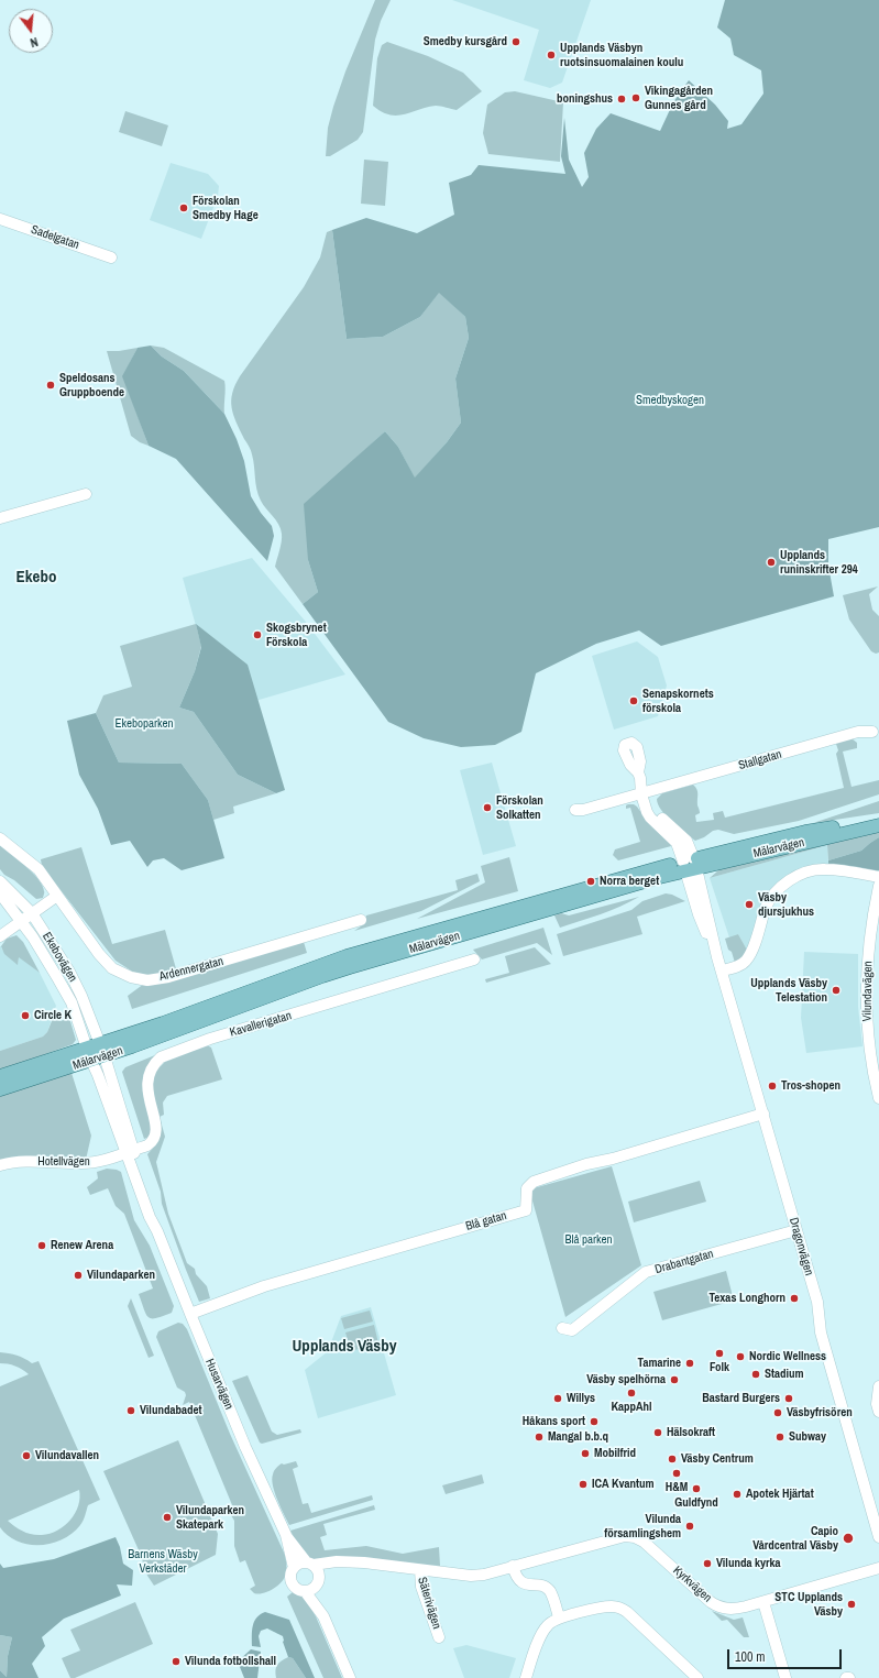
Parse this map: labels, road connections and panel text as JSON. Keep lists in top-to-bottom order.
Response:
{
  "streets": {
    "main road": ["Mälarvägen"],
    "street": [
      "Sadelgatan",
      "Stallgatan",
      "Ekebovägen",
      "Ardennergatan",
      "Vilundavägen",
      "Kavallerigatan",
      "Hotellvägen",
      "Blå gatan",
      "Dragonvägen",
      "Drabantgatan",
      "Husarvägen",
      "Kyrkvägen",
      "Säterivägen"
    ]
  },
  "crossings": [
    ["Mälarvägen", "Ekebovägen"],
    ["Mälarvägen", "Dragonvägen"],
    ["Mälarvägen", "Husarvägen"],
    ["Ekebovägen", "Husarvägen"],
    ["Kavallerigatan", "Hotellvägen"],
    ["Kavallerigatan", "Husarvägen"],
    ["Hotellvägen", "Husarvägen"],
    ["Blå gatan", "Dragonvägen"],
    ["Blå gatan", "Husarvägen"],
    ["Dragonvägen", "Drabantgatan"],
    ["Husarvägen", "Kyrkvägen"],
    ["Kyrkvägen", "Säterivägen"]
  ],
  "districts": ["Ekebo", "Upplands Väsby"],
  "parks": [
    "Smedbyskogen",
    "Ekeboparken",
    "Blå parken",
    "Barnens Wäsby Verkstäder"
  ],
  "places": [
    "Smedby kursgård",
    "Upplands Väsbyn ruotsinsuomalainen koulu",
    "Vikingagården Gunnes gård",
    "boningshus",
    "Förskolan Smedby Hage",
    "Speldosans Gruppboende",
    "Upplands runinskrifter 294",
    "Skogsbrynet Förskola",
    "Senapskornets förskola",
    "Förskolan Solkatten",
    "Norra berget",
    "Väsby djursjukhus",
    "Upplands Väsby Telestation",
    "Circle K",
    "Tros-shopen",
    "Renew Arena",
    "Vilundaparken",
    "Texas Longhorn",
    "Folk",
    "Nordic Wellness",
    "Tamarine",
    "Stadium",
    "Väsby spelhörna",
    "KappAhl",
    "Willys",
    "Bastard Burgers",
    "Vilundabadet",
    "Väsbyfrisören",
    "Håkans sport",
    "Hälsokraft",
    "Mangal b.b.q",
    "Subway",
    "Mobilfrid",
    "Vilundavallen",
    "Väsby Centrum",
    "H&M",
    "ICA Kvantum",
    "Guldfynd",
    "Apotek Hjärtat",
    "Vilundaparken Skatepark",
    "Vilunda församlingshem",
    "Capio Vårdcentral Väsby",
    "Vilunda kyrka",
    "STC Upplands Väsby",
    "Vilunda fotbollshall"
  ],
  "scale_bar": "100 m",
  "north": "bottom"
}
